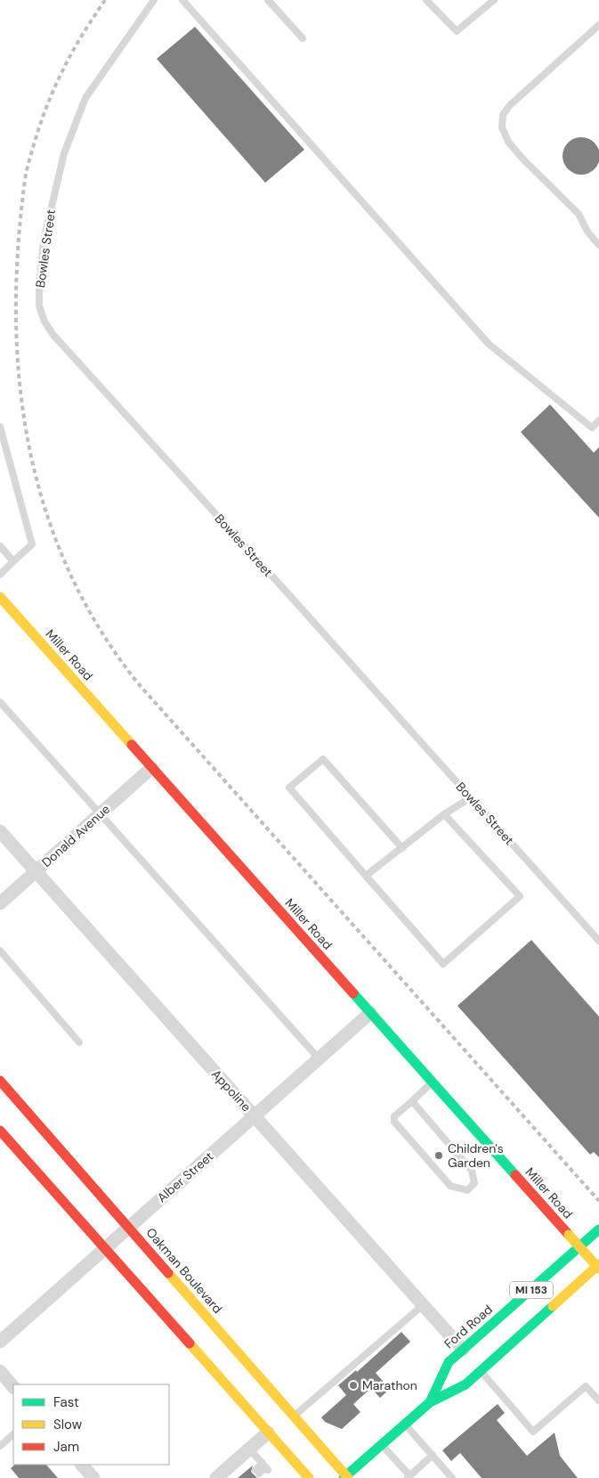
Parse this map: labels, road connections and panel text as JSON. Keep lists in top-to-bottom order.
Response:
{
  "streets": {
    "street": [
      "Miller Road",
      "Donald Avenue",
      "Appoline",
      "Alber Street",
      "Oakman Boulevard",
      "MI 153",
      "Ford Road"
    ],
    "lane": ["Bowles Street"]
  },
  "crossings": [
    ["Miller Road", "Donald Avenue"],
    ["Miller Road", "Alber Street"],
    ["Donald Avenue", "Appoline"],
    ["Appoline", "Alber Street"],
    ["Appoline", "Ford Road"],
    ["Alber Street", "Oakman Boulevard"],
    ["Oakman Boulevard", "Ford Road"]
  ],
  "places": ["Children's Garden", "Marathon"],
  "legend": ["Fast", "Slow", "Jam"]
}
